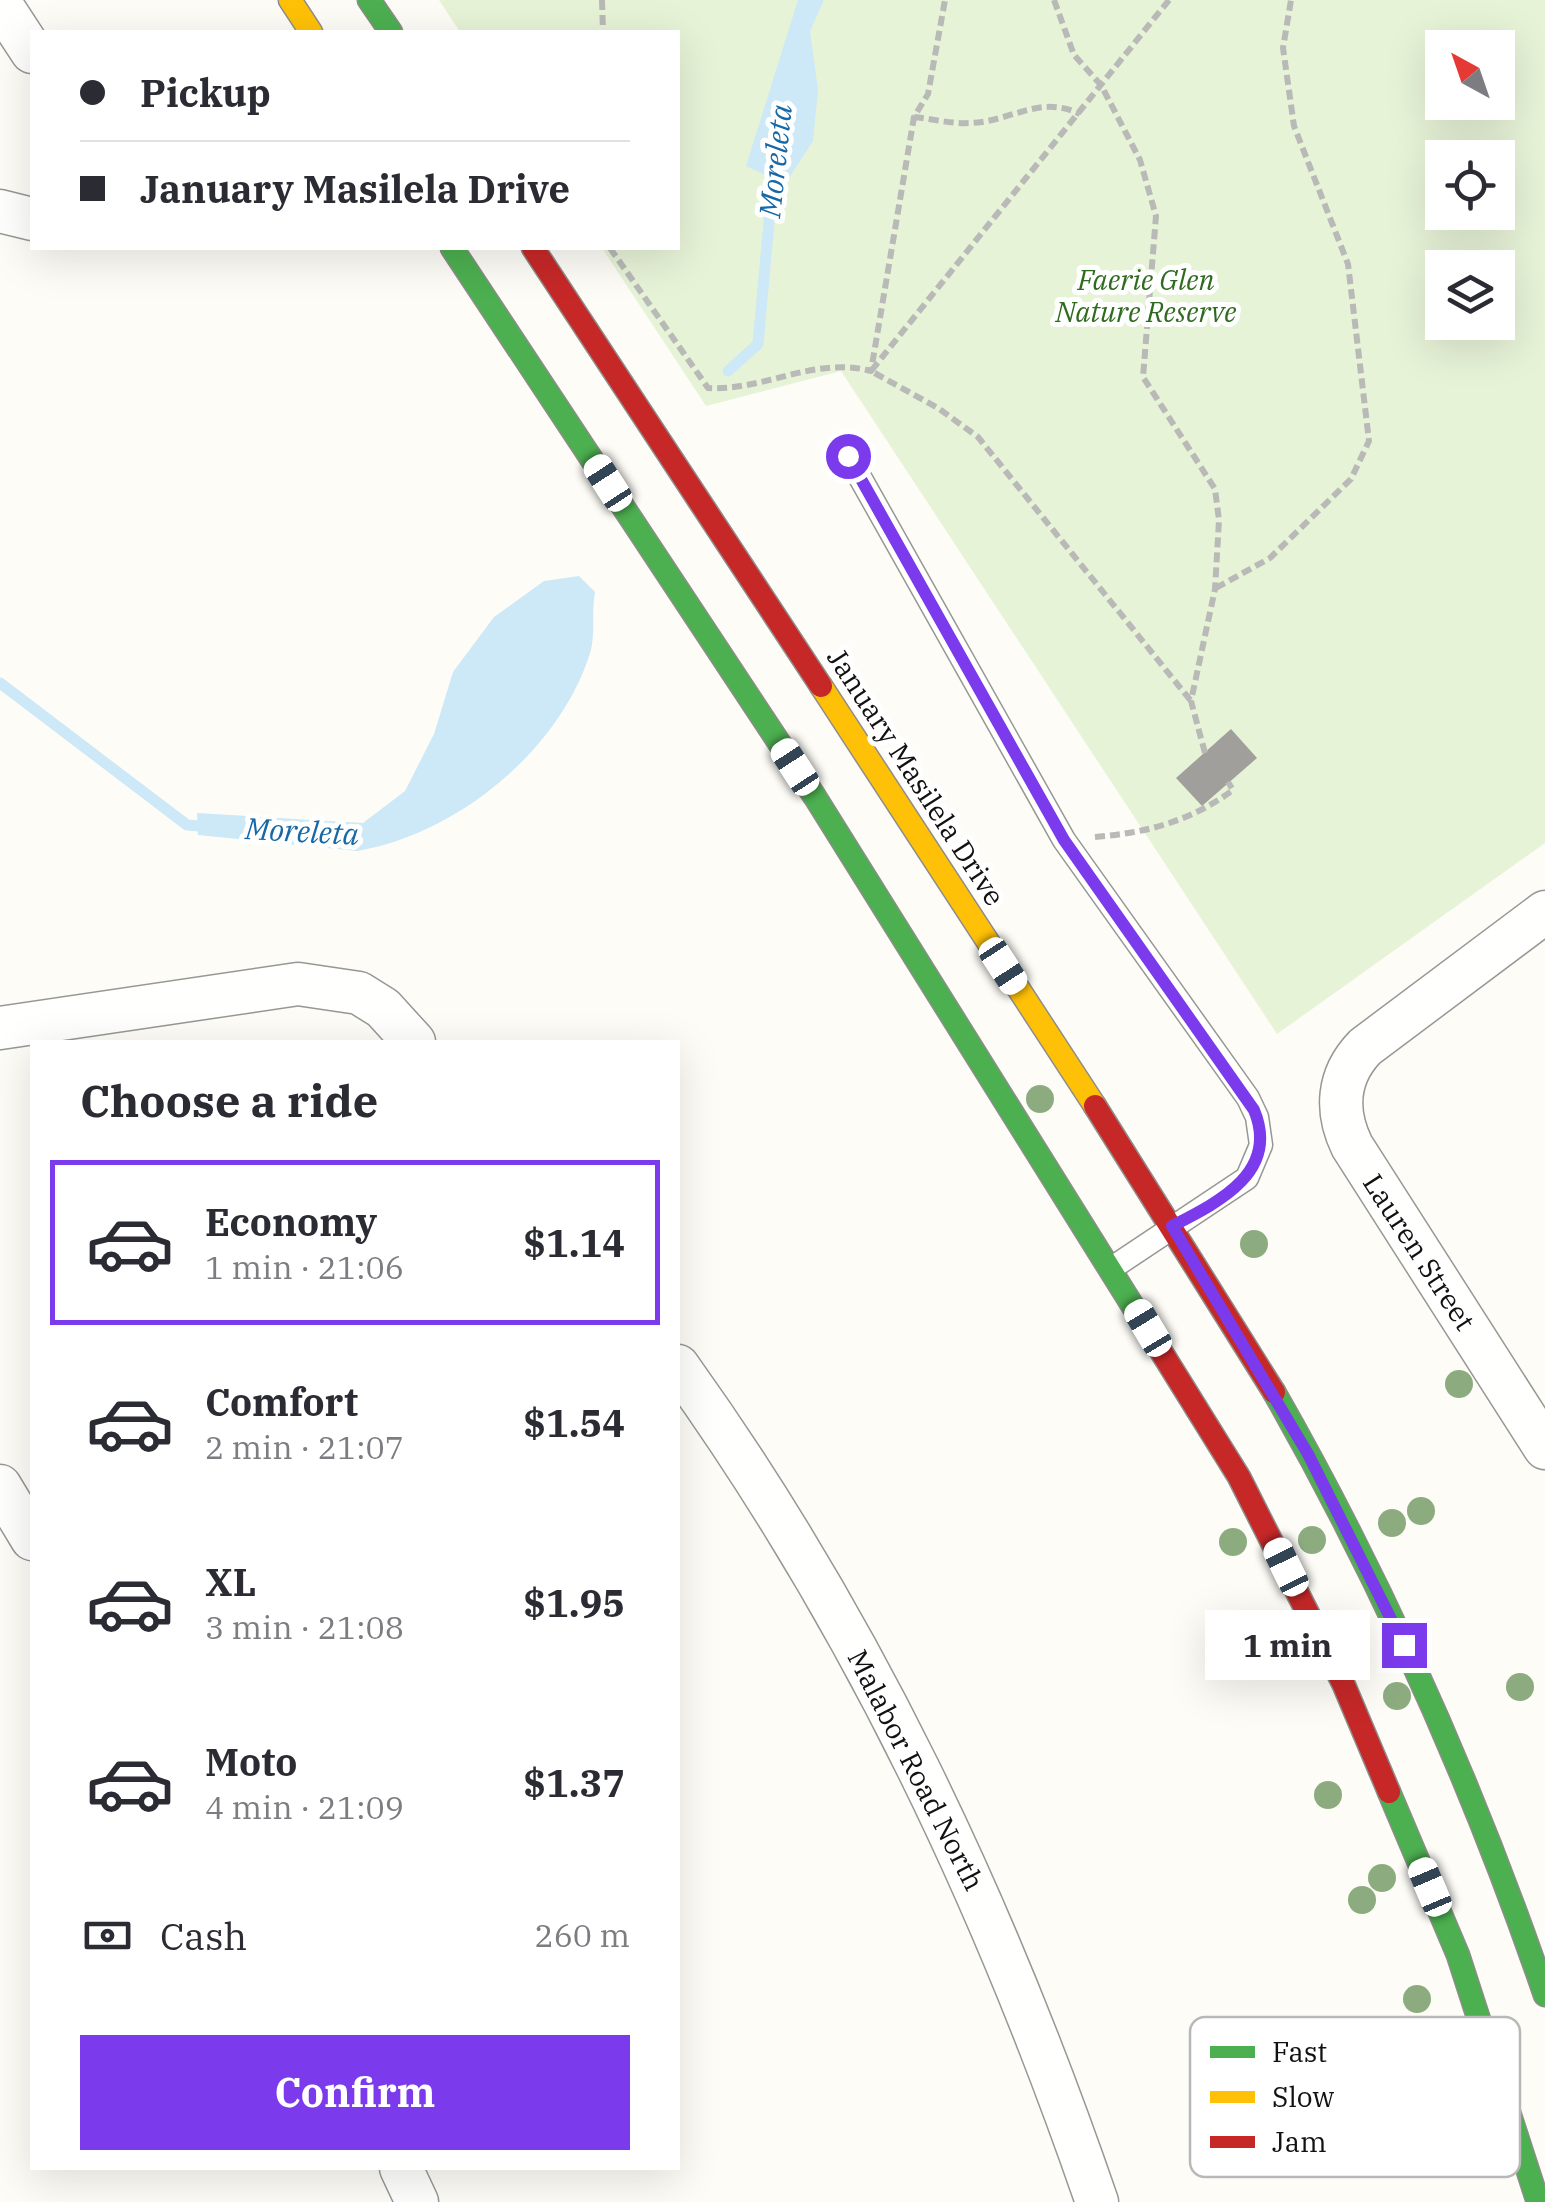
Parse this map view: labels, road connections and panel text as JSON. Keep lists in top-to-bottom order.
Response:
{
  "streets": {
    "main road": ["January Masilela Drive"],
    "street": ["Lauren Street", "Malabor Road North"]
  },
  "water": ["Moreleta"],
  "parks": ["Faerie Glen Nature Reserve"],
  "legend": ["Fast", "Slow", "Jam"],
  "north": "top left",
  "page": {
    "banner": ["Pickup", "January Masilela Drive"],
    "heading": "Choose a ride",
    "list": [
      {
        "name": "Economy",
        "note": "1 min · 21:06",
        "value": "$1.14"
      },
      {
        "name": "Comfort",
        "note": "2 min · 21:07",
        "value": "$1.54"
      },
      {
        "name": "XL",
        "note": "3 min · 21:08",
        "value": "$1.95"
      },
      {
        "name": "Moto",
        "note": "4 min · 21:09",
        "value": "$1.37"
      }
    ],
    "bubble": "1 min",
    "pay": ["Cash", "260 m"],
    "buttons": "Confirm"
  }
}
